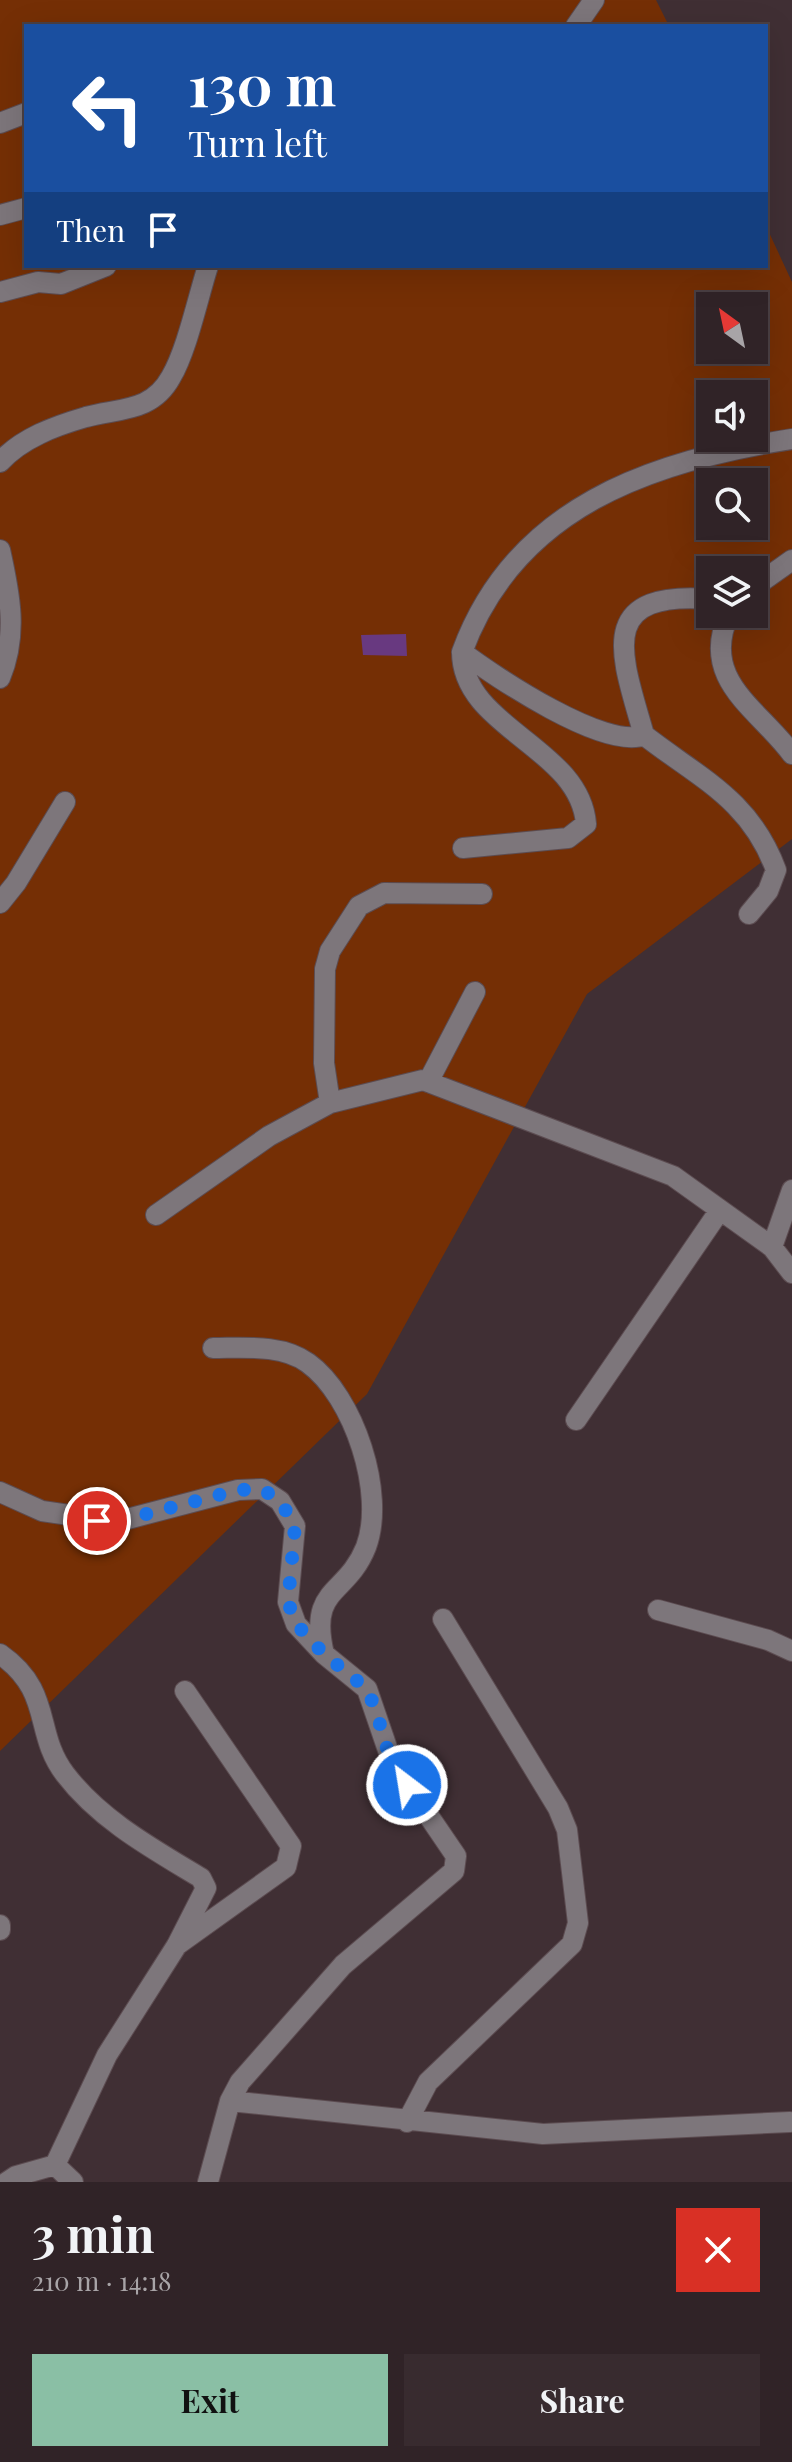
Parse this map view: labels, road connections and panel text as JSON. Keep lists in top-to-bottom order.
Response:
{
  "north": "top left",
  "page": {
    "turn": ["130 m", "Turn left"],
    "then": "Then",
    "heading": ["3 min", "210 m · 14:18"],
    "buttons": ["Exit", "Share"]
  }
}
